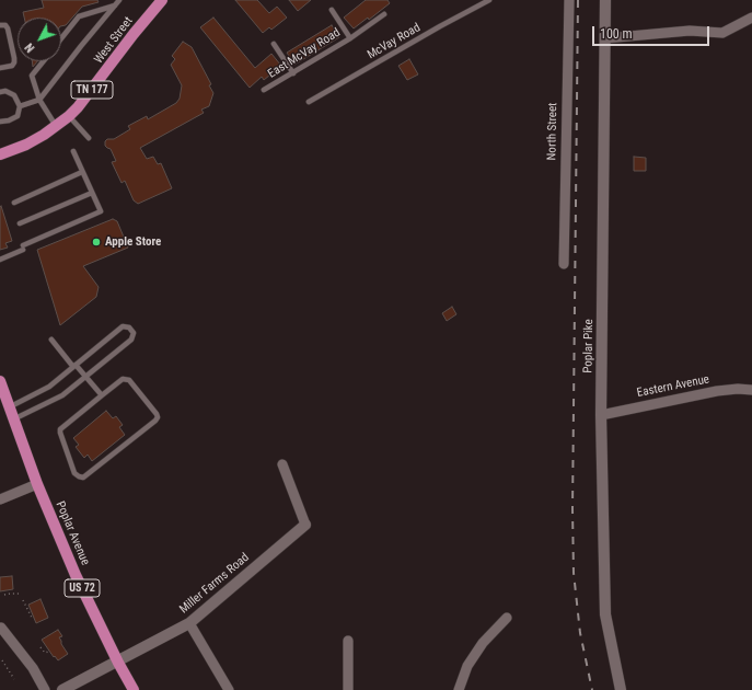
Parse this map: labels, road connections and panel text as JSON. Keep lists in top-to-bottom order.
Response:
{
  "streets": {
    "main road": [
      "West Street",
      "TN 177",
      "Poplar Pike",
      "Poplar Avenue",
      "Miller Farms Road",
      "US 72"
    ],
    "street": ["North Street", "Eastern Avenue"],
    "lane": ["McVay Road", "East McVay Road"]
  },
  "crossings": [
    ["Poplar Pike", "Eastern Avenue"],
    ["Poplar Avenue", "Miller Farms Road"]
  ],
  "places": ["Apple Store"],
  "scale_bar": "100 m",
  "north": "bottom left"
}
